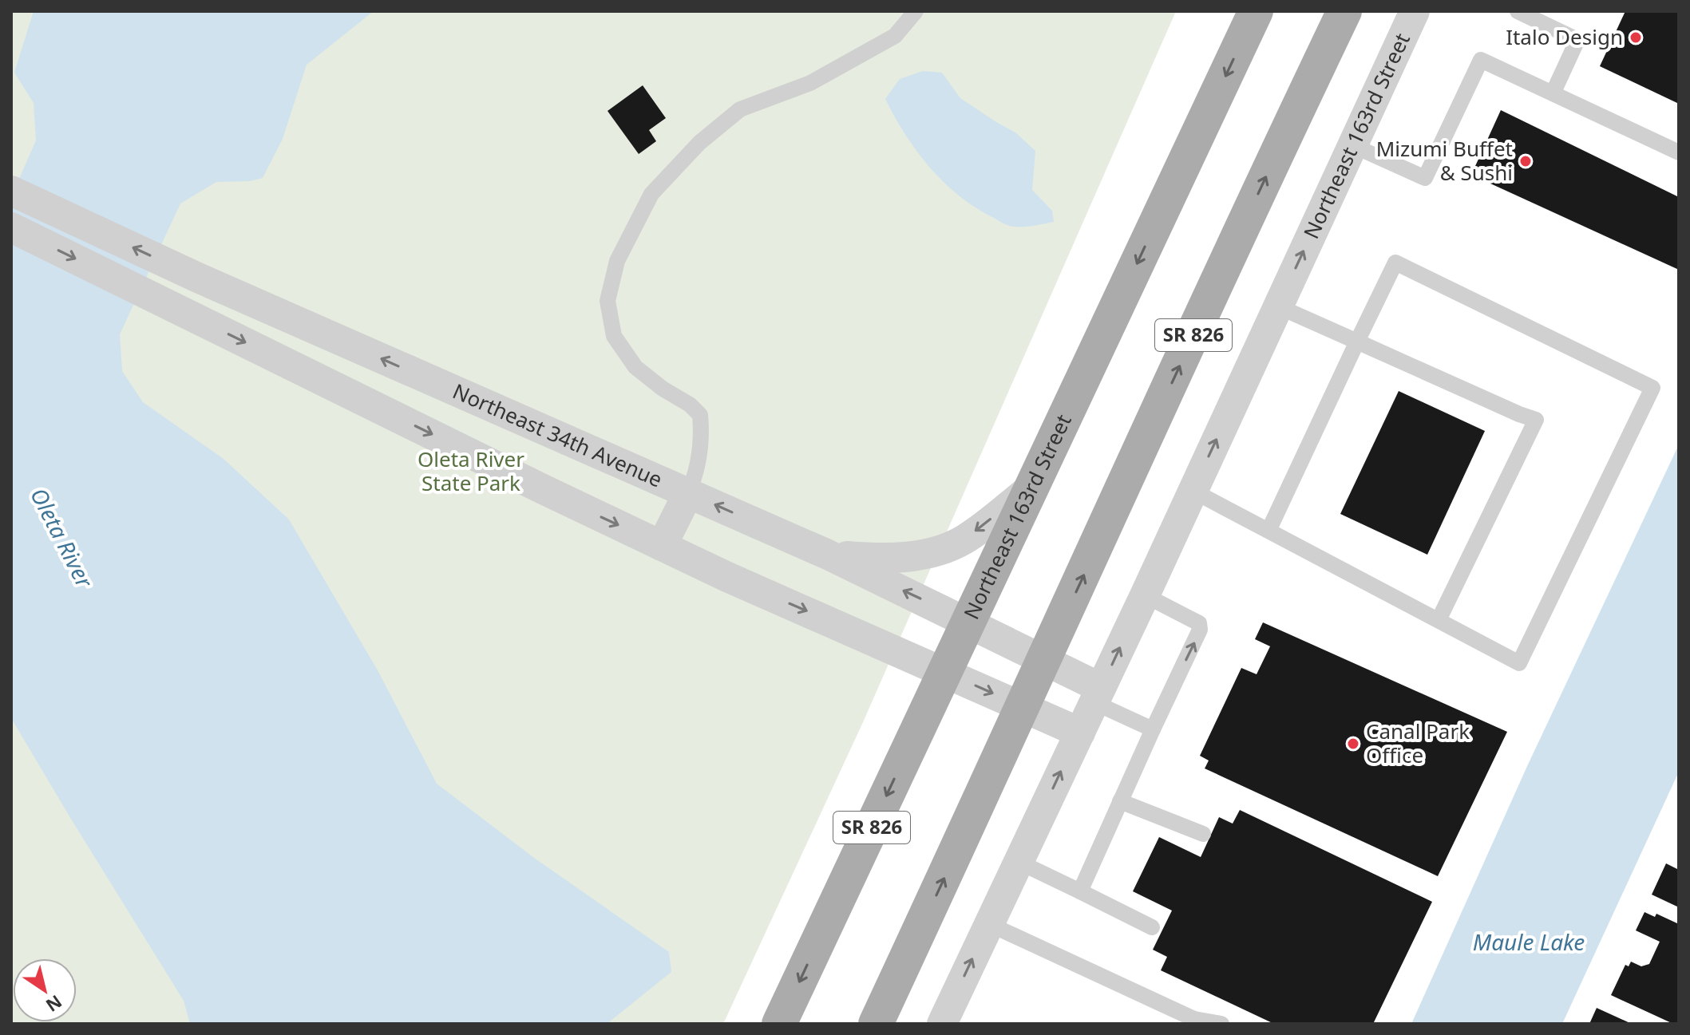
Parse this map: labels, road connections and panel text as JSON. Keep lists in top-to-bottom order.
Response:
{
  "streets": {
    "main road": ["Northeast 163rd Street", "SR 826"],
    "street": ["Northeast 34th Avenue"]
  },
  "crossings": [
    ["Northeast 163rd Street", "Northeast 34th Avenue"],
    ["SR 826", "Northeast 34th Avenue"]
  ],
  "water": ["Oleta River", "Maule Lake"],
  "parks": ["Oleta River State Park"],
  "places": ["Italo Design", "Mizumi Buffet & Sushi", "Canal Park Office"],
  "north": "bottom right"
}
